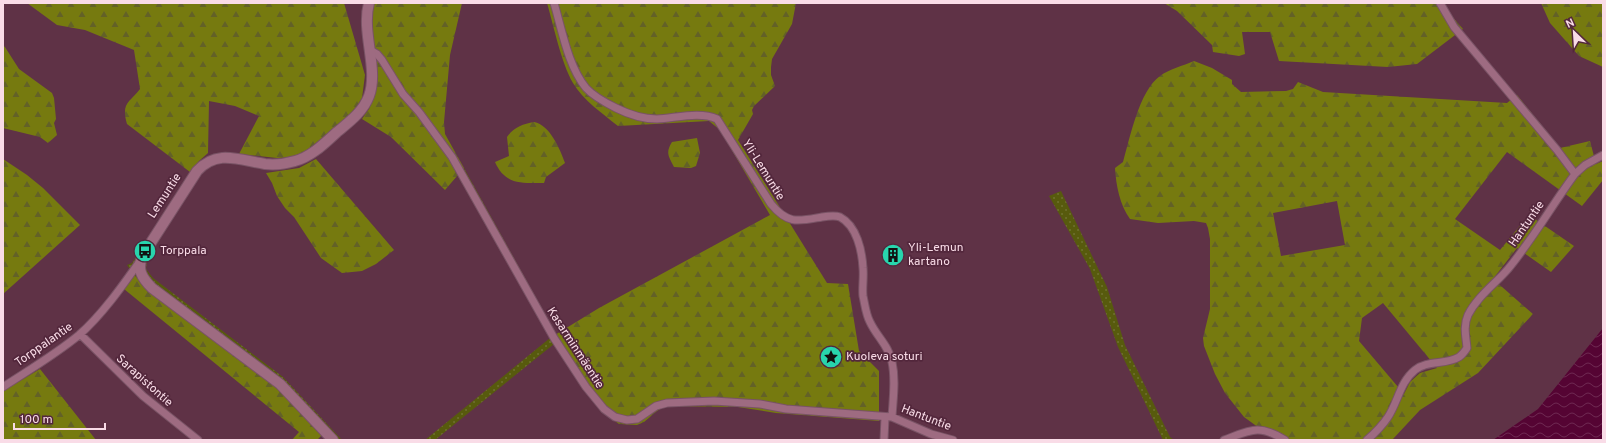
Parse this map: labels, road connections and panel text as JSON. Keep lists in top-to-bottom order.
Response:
{
  "streets": {
    "street": [
      "Yli-Lemuntie",
      "Lemuntie",
      "Hantuntie",
      "Torppalantie",
      "Kasarminmäentie",
      "Sarapistontie"
    ]
  },
  "crossings": [
    ["Yli-Lemuntie", "Hantuntie"],
    ["Yli-Lemuntie", "Kasarminmäentie"],
    ["Lemuntie", "Torppalantie"],
    ["Lemuntie", "Kasarminmäentie"],
    ["Hantuntie", "Kasarminmäentie"],
    ["Torppalantie", "Sarapistontie"]
  ],
  "places": {
    "bus stop": ["Torppala"],
    "building": ["Yli-Lemun kartano"],
    "place": ["Kuoleva soturi"]
  },
  "scale_bar": "100 m",
  "north": "top left"
}
